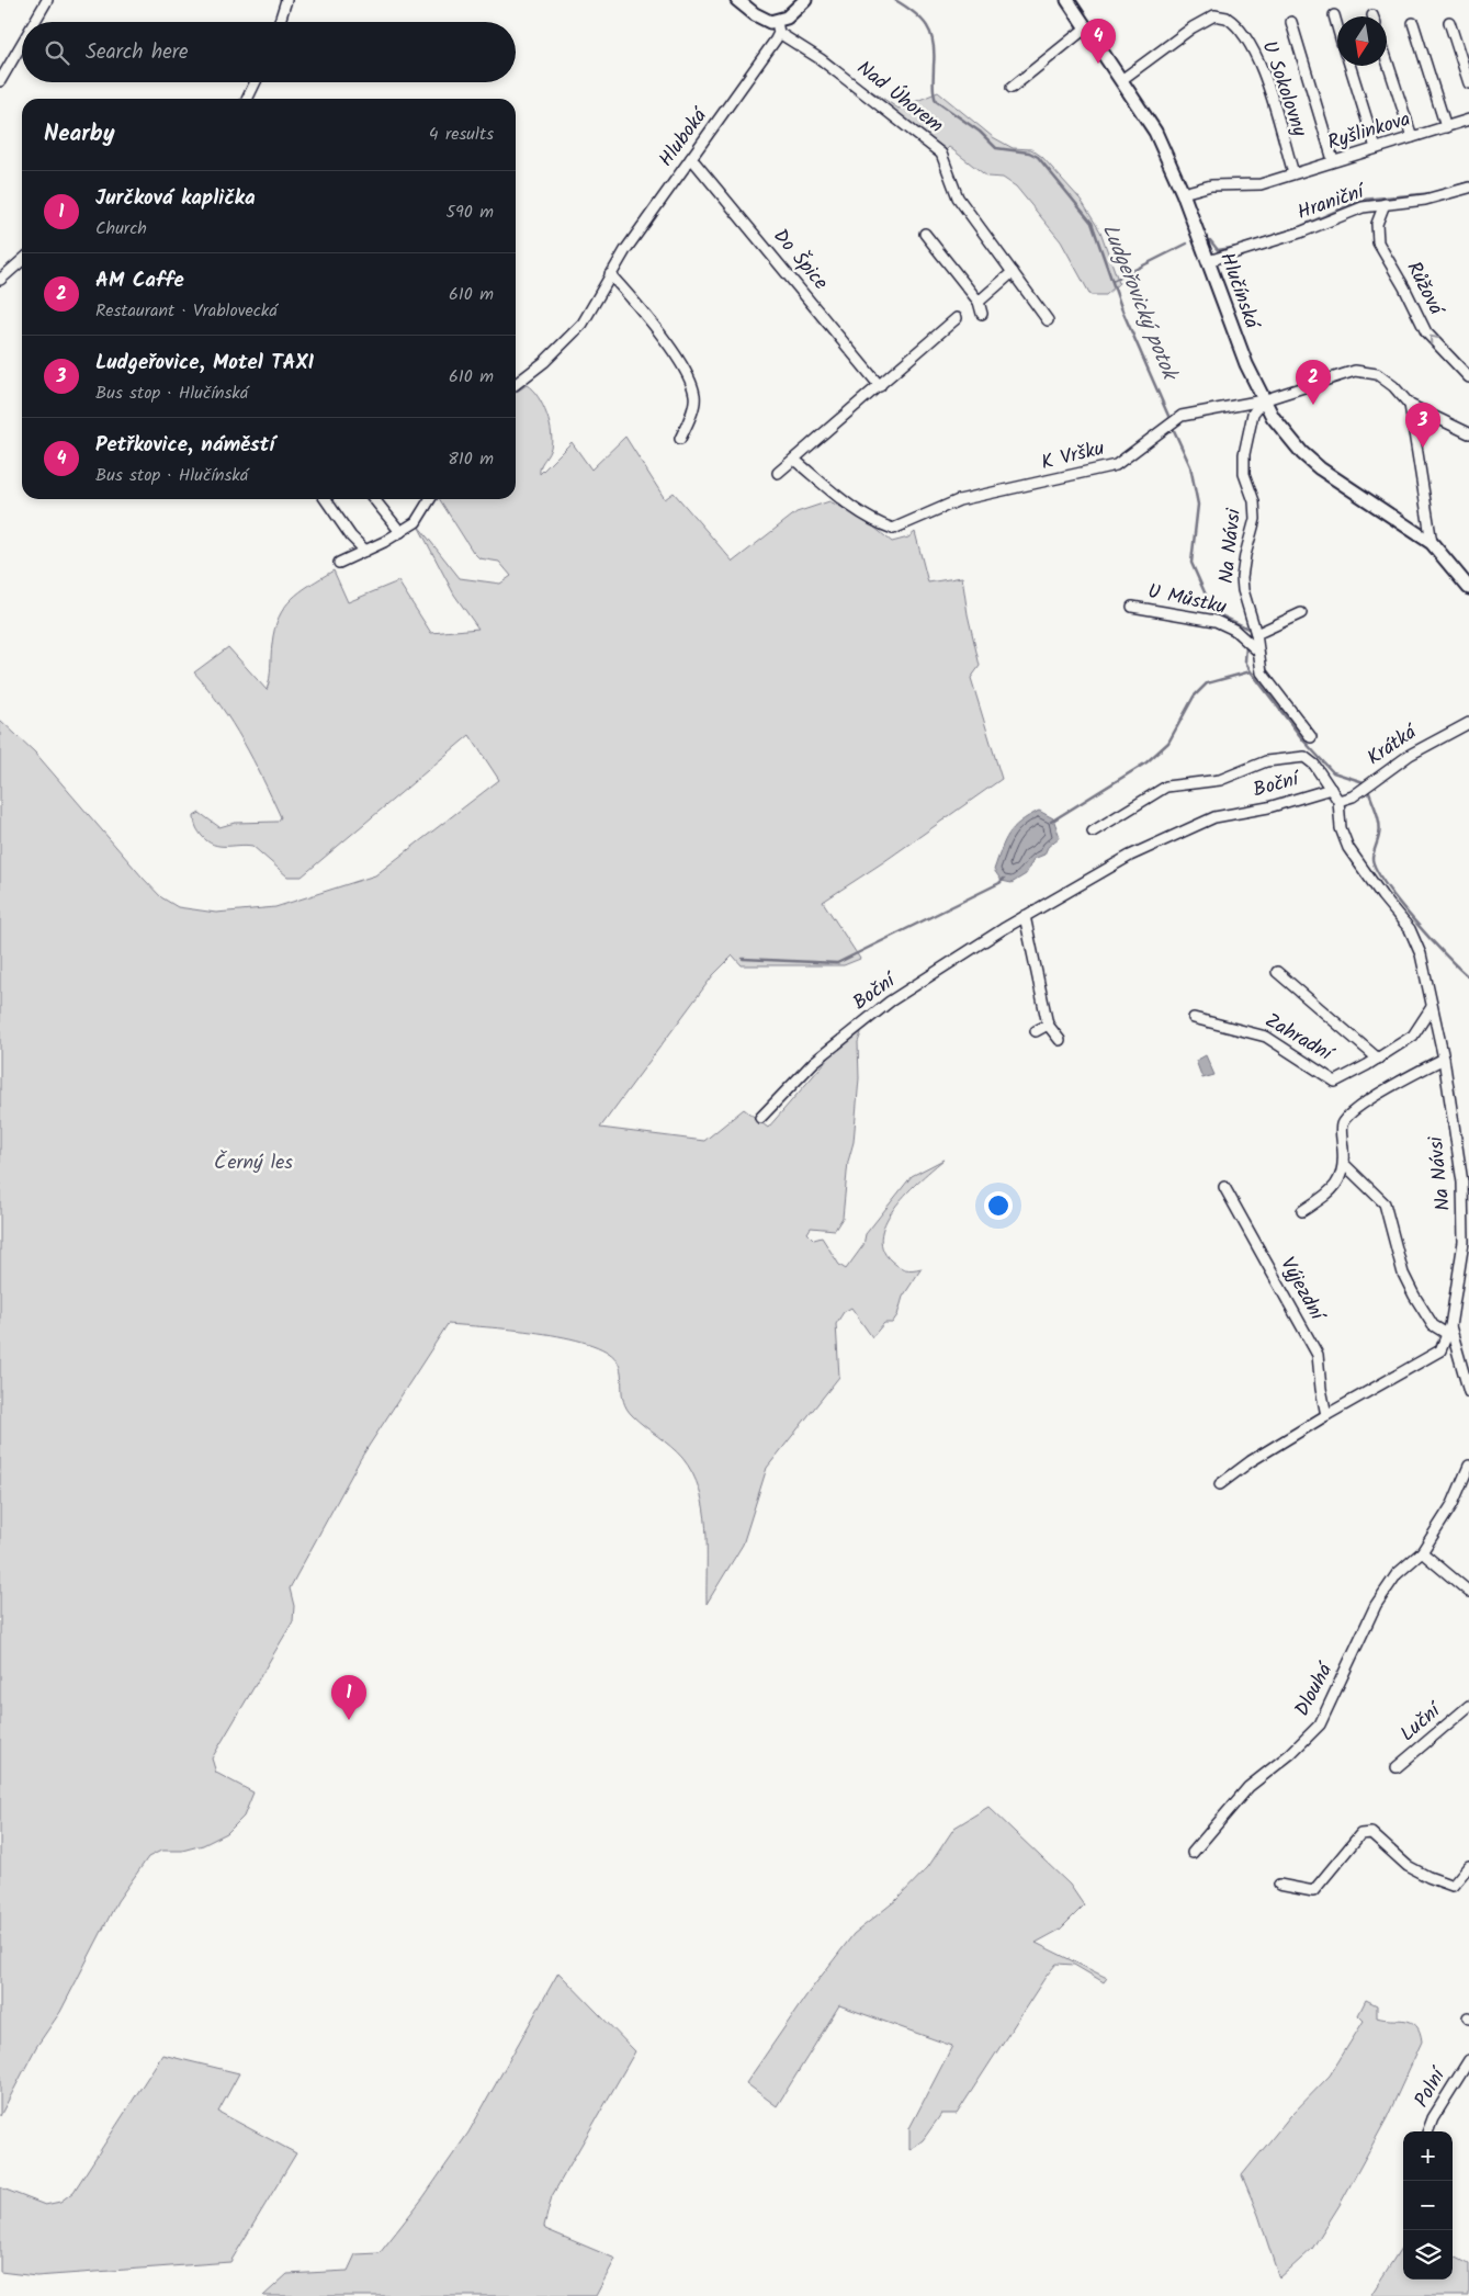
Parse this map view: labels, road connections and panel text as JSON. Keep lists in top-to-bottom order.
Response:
{
  "streets": {
    "street": [
      "U Sokolovny",
      "Nad Úhorem",
      "Ryšlinkova",
      "Hluboká",
      "Hraniční",
      "Do Špice",
      "Růžová",
      "Hlučínská",
      "K Vršku",
      "Na Návsi",
      "U Můstku",
      "Krátká",
      "Boční",
      "Zahradní",
      "Výjezdní",
      "Dlouhá",
      "Luční",
      "Polní"
    ]
  },
  "crossings": [
    ["U Sokolovny", "Ryšlinkova"],
    ["U Sokolovny", "Hlučínská"],
    ["Nad Úhorem", "Hluboká"],
    ["Ryšlinkova", "Hlučínská"],
    ["Hluboká", "Do Špice"],
    ["Hraniční", "Růžová"],
    ["Hraniční", "Hlučínská"],
    ["Hlučínská", "K Vršku"],
    ["Hlučínská", "Na Návsi"],
    ["K Vršku", "Na Návsi"],
    ["Na Návsi", "U Můstku"],
    ["Na Návsi", "Krátká"],
    ["Na Návsi", "Zahradní"]
  ],
  "one_way": ["Růžová"],
  "water": ["Ludgeřovický potok"],
  "parks": ["Černý les"],
  "north": "bottom",
  "page": {
    "pins": [
      "4",
      "2",
      "3",
      "1"
    ],
    "search": "Search here",
    "heading": ["Nearby", "4 results"],
    "list": [
      {
        "mark": "1",
        "name": "Jurčková kaplička",
        "note": "Church",
        "value": "590 m"
      },
      {
        "mark": "2",
        "name": "AM Caffe",
        "note": "Restaurant · Vrablovecká",
        "value": "610 m"
      },
      {
        "mark": "3",
        "name": "Ludgeřovice, Motel TAXI",
        "note": "Bus stop · Hlučínská",
        "value": "610 m"
      },
      {
        "mark": "4",
        "name": "Petřkovice, náměstí",
        "note": "Bus stop · Hlučínská",
        "value": "810 m"
      }
    ],
    "map_buttons": ["+", "−"]
  }
}
